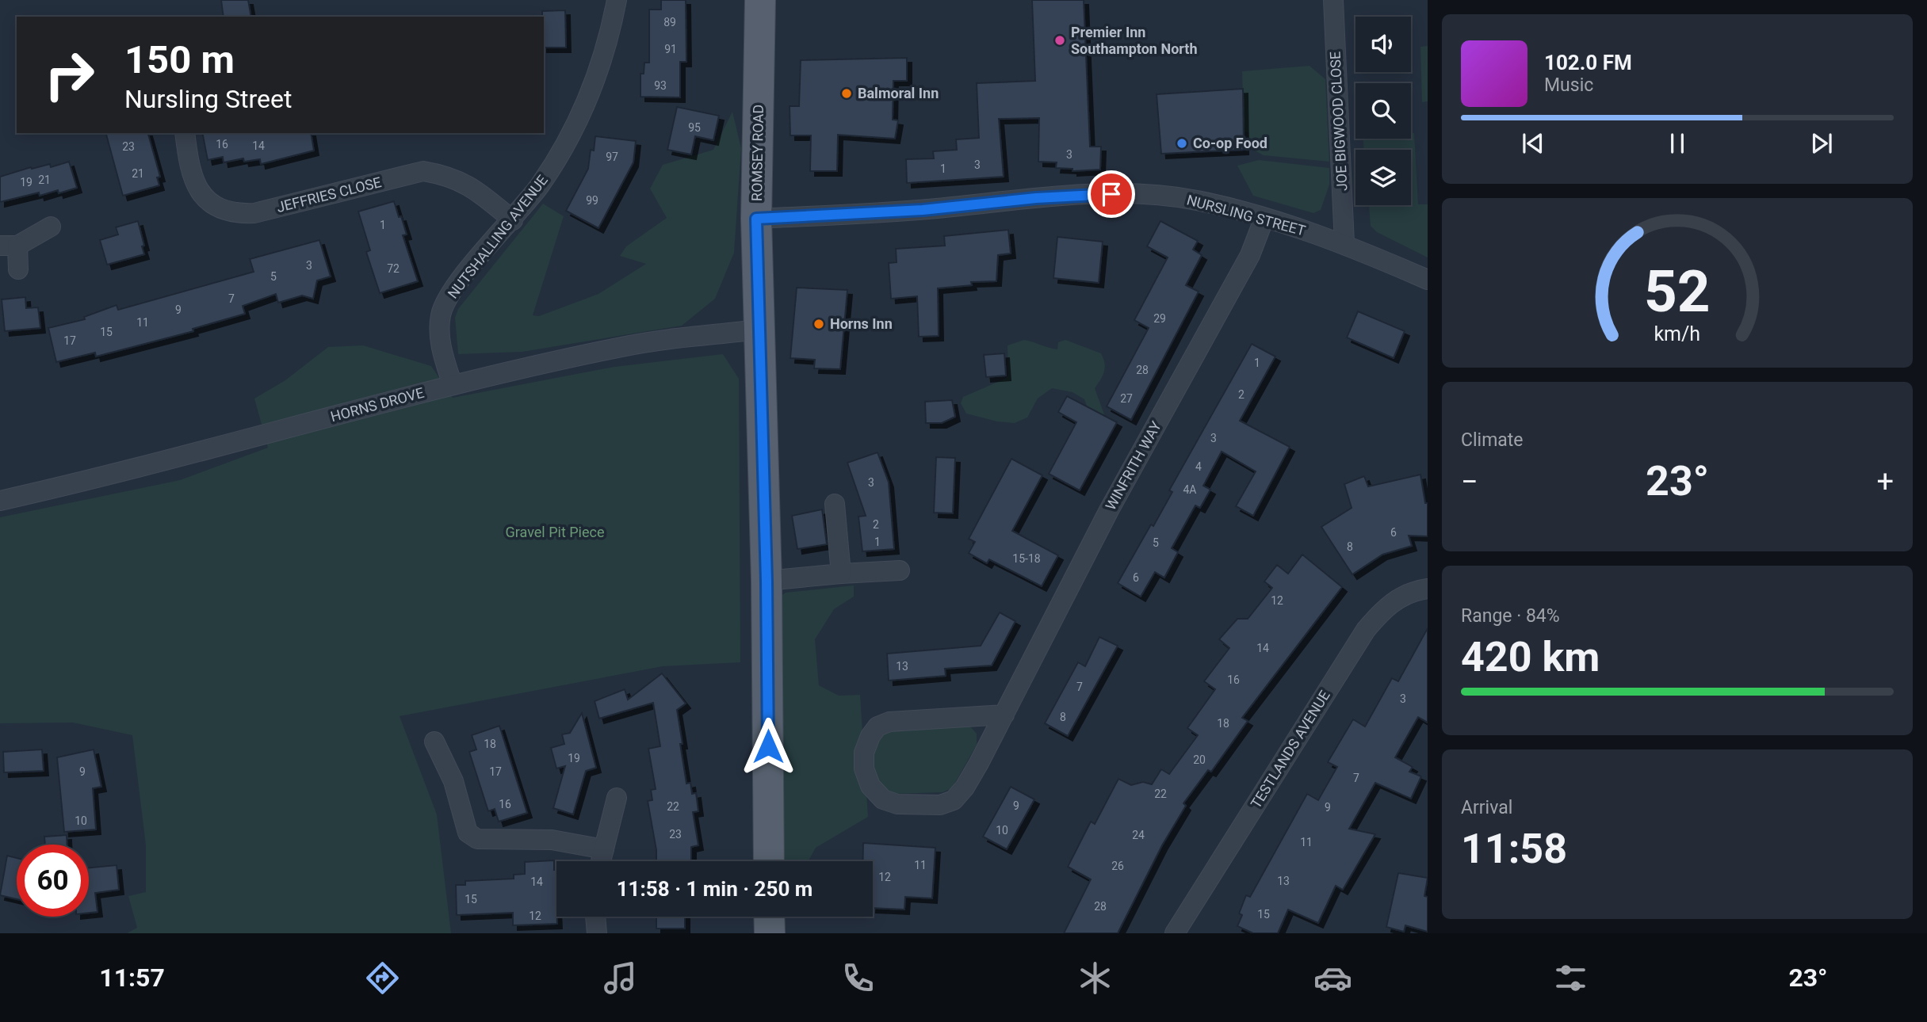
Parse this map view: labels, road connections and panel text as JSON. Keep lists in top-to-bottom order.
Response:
{
  "streets": {
    "main road": ["ROMSEY ROAD"],
    "street": [
      "JOE BIGWOOD CLOSE",
      "JEFFRIES CLOSE",
      "NURSLING STREET",
      "NUTSHALLING AVENUE",
      "HORNS DROVE",
      "WINFRITH WAY",
      "TESTLANDS AVENUE"
    ]
  },
  "crossings": [
    ["JOE BIGWOOD CLOSE", "NURSLING STREET"],
    ["ROMSEY ROAD", "NURSLING STREET"],
    ["ROMSEY ROAD", "HORNS DROVE"],
    ["JEFFRIES CLOSE", "NUTSHALLING AVENUE"],
    ["NURSLING STREET", "WINFRITH WAY"],
    ["NUTSHALLING AVENUE", "HORNS DROVE"]
  ],
  "parks": ["Gravel Pit Piece"],
  "places": [
    "Premier Inn Southampton North",
    "Balmoral Inn",
    "Co-op Food",
    "Horns Inn"
  ],
  "house_numbers": [
    "89",
    "91",
    "93",
    "95",
    "16",
    "14",
    "23",
    "3",
    "97",
    "3",
    "1",
    "21",
    "21",
    "19",
    "99",
    "1",
    "3",
    "72",
    "5",
    "7",
    "9",
    "29",
    "11",
    "15",
    "17",
    "1",
    "28",
    "2",
    "27",
    "3",
    "4",
    "3",
    "4A",
    "2",
    "6",
    "1",
    "5",
    "8",
    "15-18",
    "6",
    "12",
    "14",
    "13",
    "16",
    "7",
    "3",
    "8",
    "18",
    "18",
    "19",
    "20",
    "9",
    "17",
    "7",
    "22",
    "16",
    "9",
    "22",
    "9",
    "10",
    "10",
    "23",
    "24",
    "11",
    "11",
    "26",
    "12",
    "13",
    "14",
    "15",
    "28",
    "15",
    "12"
  ],
  "page": {
    "turn": ["150 m", "Nursling Street"],
    "song": ["102.0 FM", "Music"],
    "tile": [
      "Climate",
      ["Range · 84%", "420 km"],
      ["Arrival", "11:58"]
    ],
    "heat": ["−", "23°", "+"],
    "limit": "60",
    "trip": "11:58 · 1 min · 250 m",
    "tabs": ["11:57", "23°"],
    "gauge": ["52", "km/h"]
  }
}
